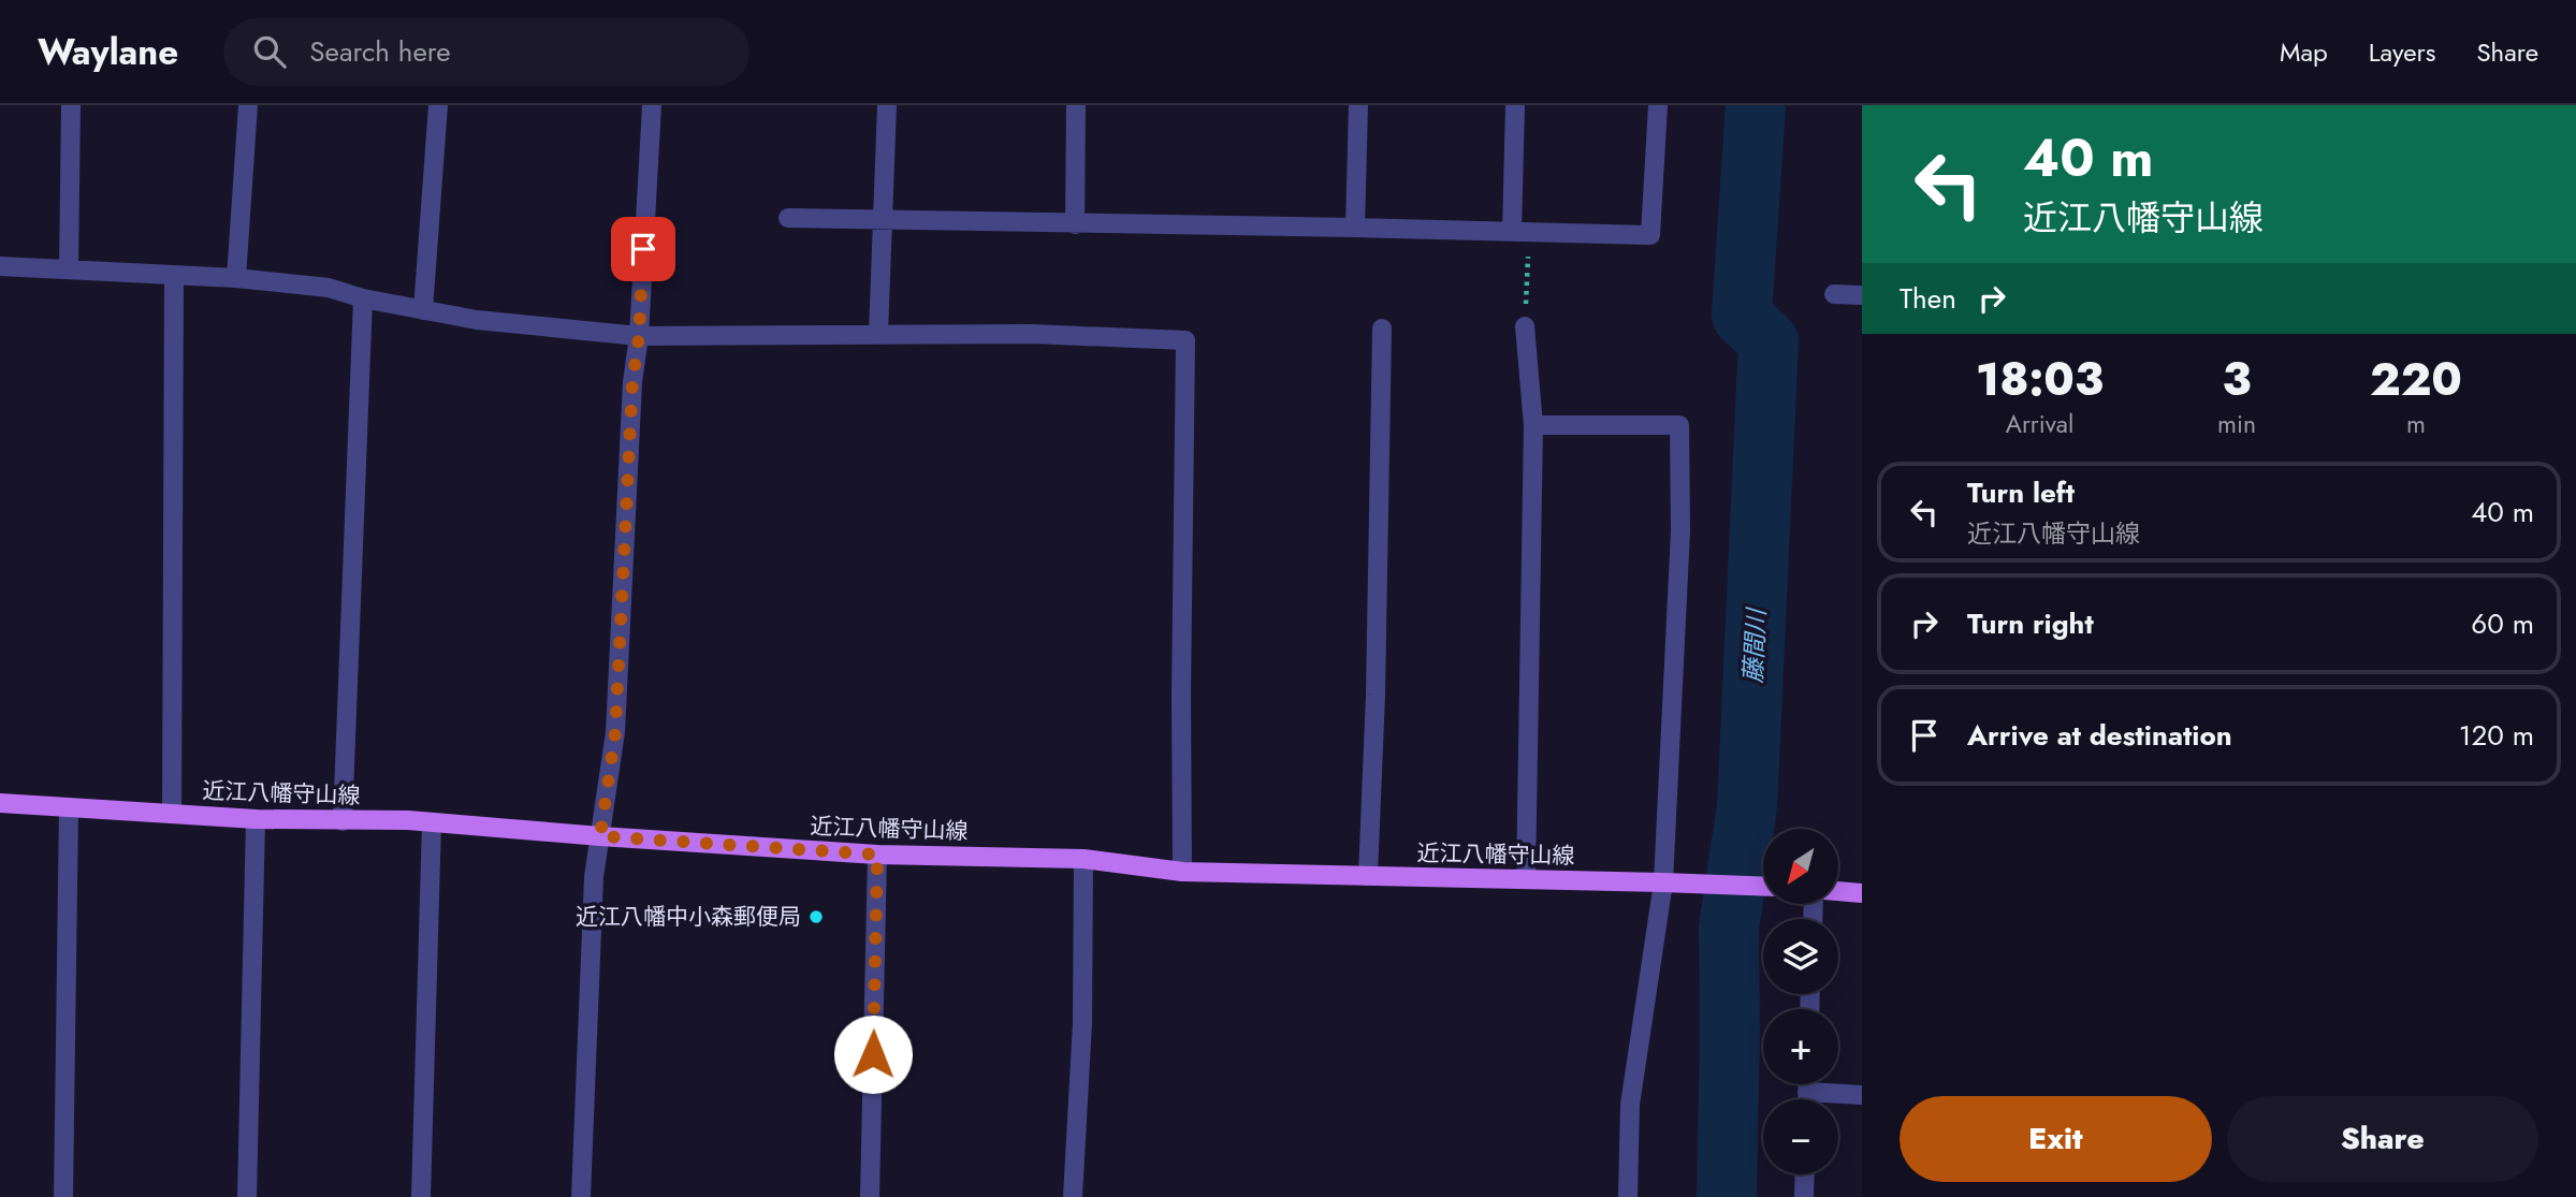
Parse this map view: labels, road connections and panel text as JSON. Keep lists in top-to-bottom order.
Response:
{
  "streets": {
    "main road": ["近江八幡守山線"]
  },
  "water": ["藤間川"],
  "places": ["近江八幡中小森郵便局"],
  "north": "bottom left",
  "page": {
    "header": "Waylane",
    "search": "Search here",
    "nav": ["Map", "Layers", "Share"],
    "turn": ["40 m", "近江八幡守山線"],
    "then": "Then",
    "eta": [
      "18:03",
      "Arrival",
      "3",
      "min",
      "220",
      "m"
    ],
    "list": [
      {
        "name": "Turn left",
        "note": "近江八幡守山線",
        "value": "40 m"
      },
      {
        "name": "Turn right",
        "value": "60 m"
      },
      {
        "name": "Arrive at destination",
        "value": "120 m"
      }
    ],
    "map_buttons": ["+", "−"],
    "buttons": ["Exit", "Share"]
  }
}
